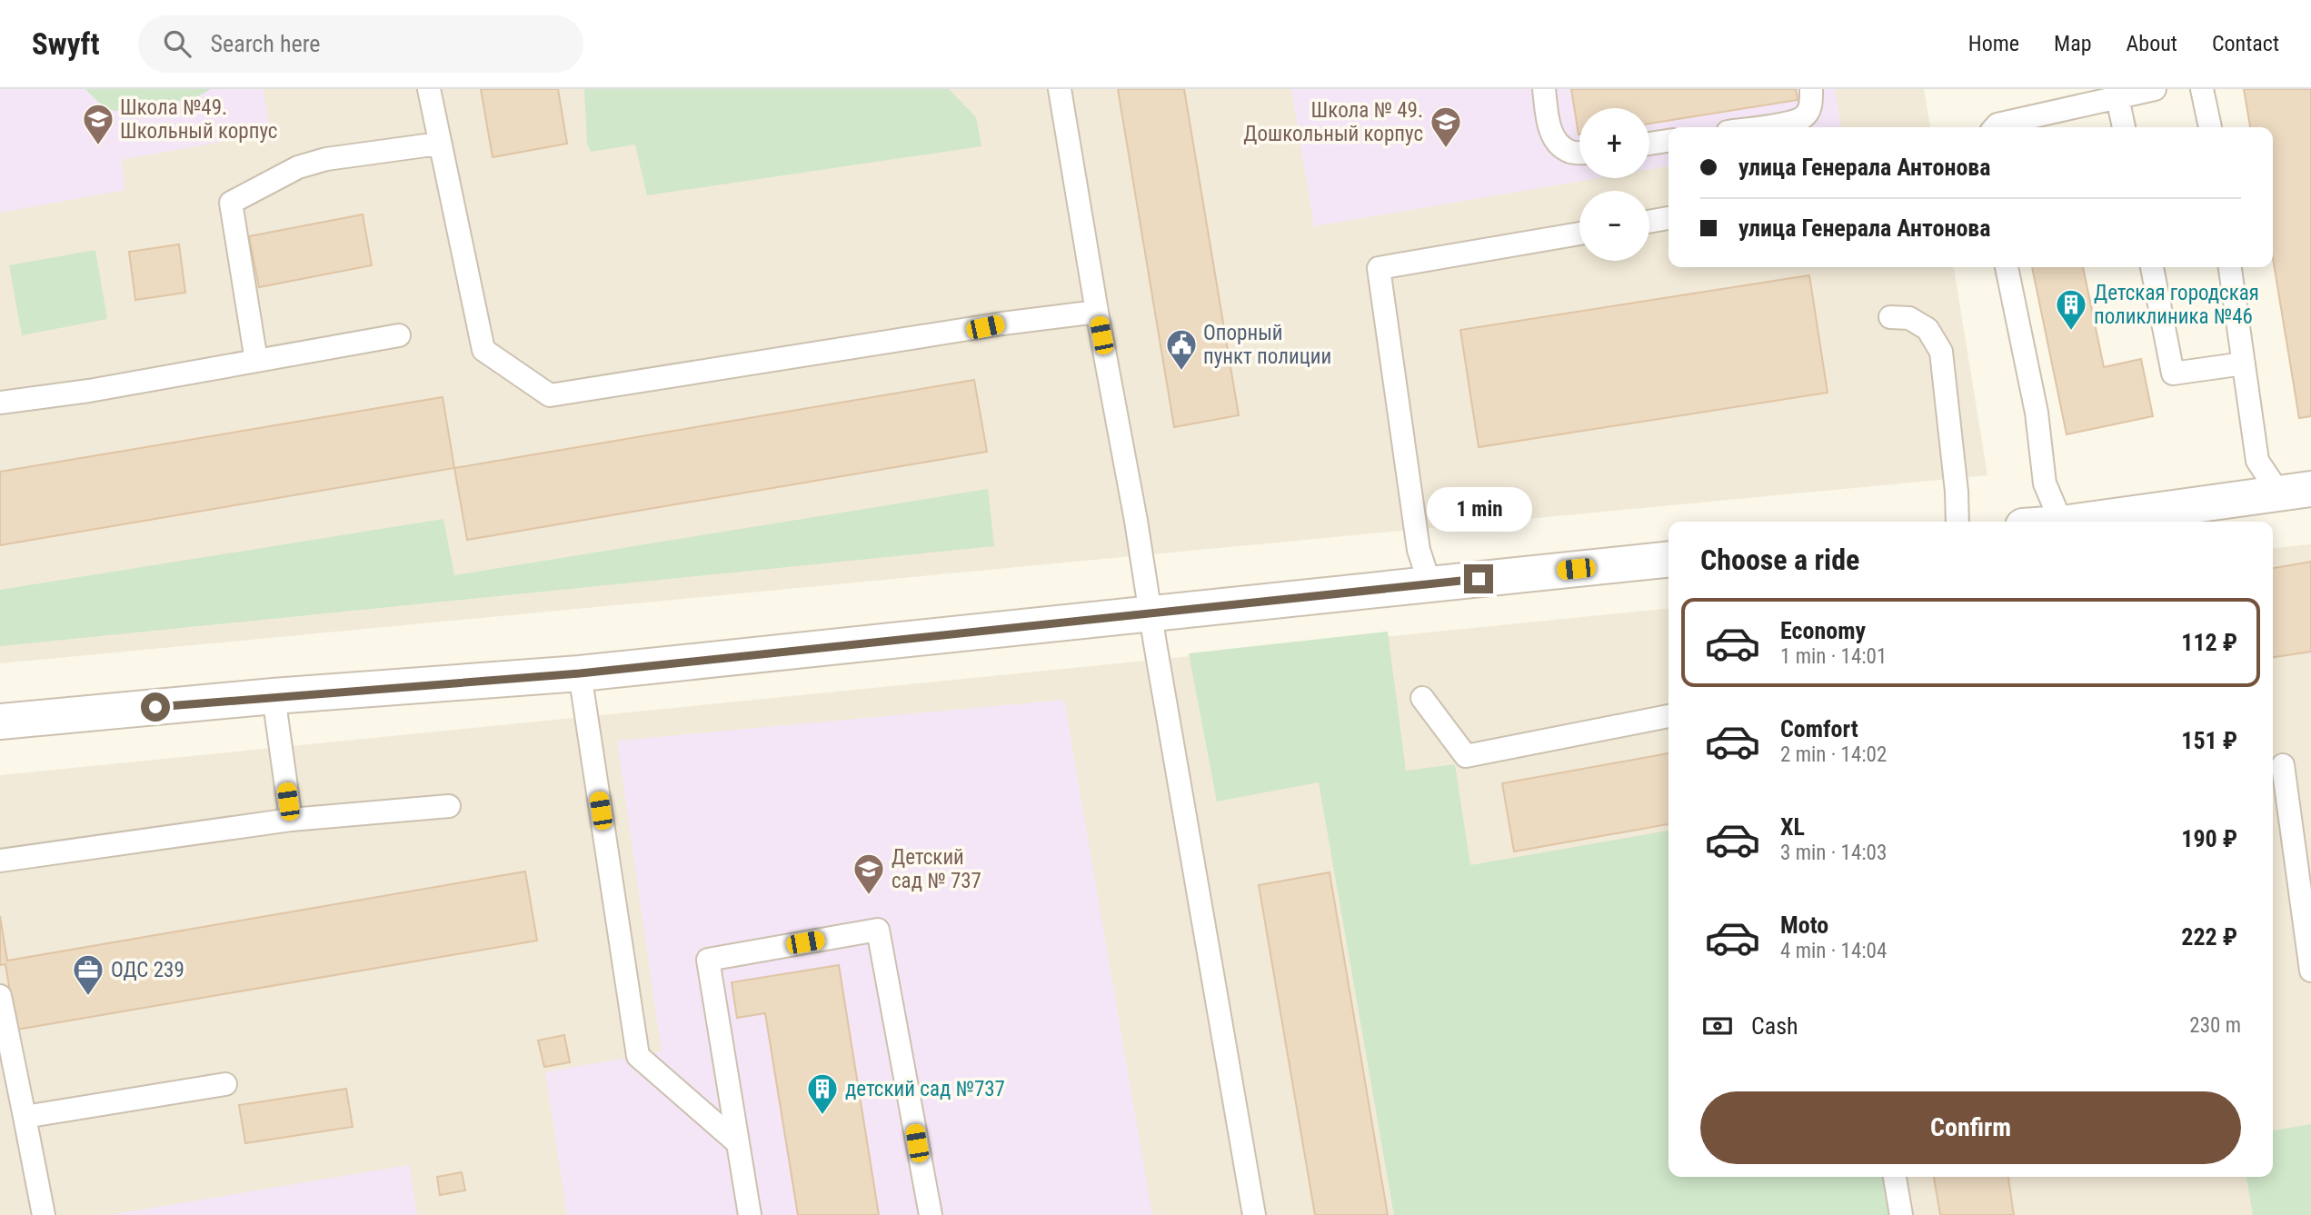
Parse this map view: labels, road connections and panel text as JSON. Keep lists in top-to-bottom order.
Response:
{
  "places": {
    "school or university": ["Школа №49. Школьный корпус", "Школа № 49. Дошкольный корпус", "Детский сад № 737"],
    "building": ["Детская городская поликлиника №46", "детский сад №737"],
    "public building": ["Опорный пункт полиции"],
    "office": ["ОДС 239"]
  },
  "page": {
    "header": "Swyft",
    "search": "Search here",
    "nav": [
      "Home",
      "Map",
      "About",
      "Contact"
    ],
    "map_buttons": ["+", "−"],
    "banner": ["улица Генерала Антонова", "улица Генерала Антонова"],
    "bubble": "1 min",
    "heading": "Choose a ride",
    "list": [
      {
        "name": "Economy",
        "note": "1 min · 14:01",
        "value": "112 ₽"
      },
      {
        "name": "Comfort",
        "note": "2 min · 14:02",
        "value": "151 ₽"
      },
      {
        "name": "XL",
        "note": "3 min · 14:03",
        "value": "190 ₽"
      },
      {
        "name": "Moto",
        "note": "4 min · 14:04",
        "value": "222 ₽"
      }
    ],
    "pay": ["Cash", "230 m"],
    "buttons": "Confirm"
  }
}
